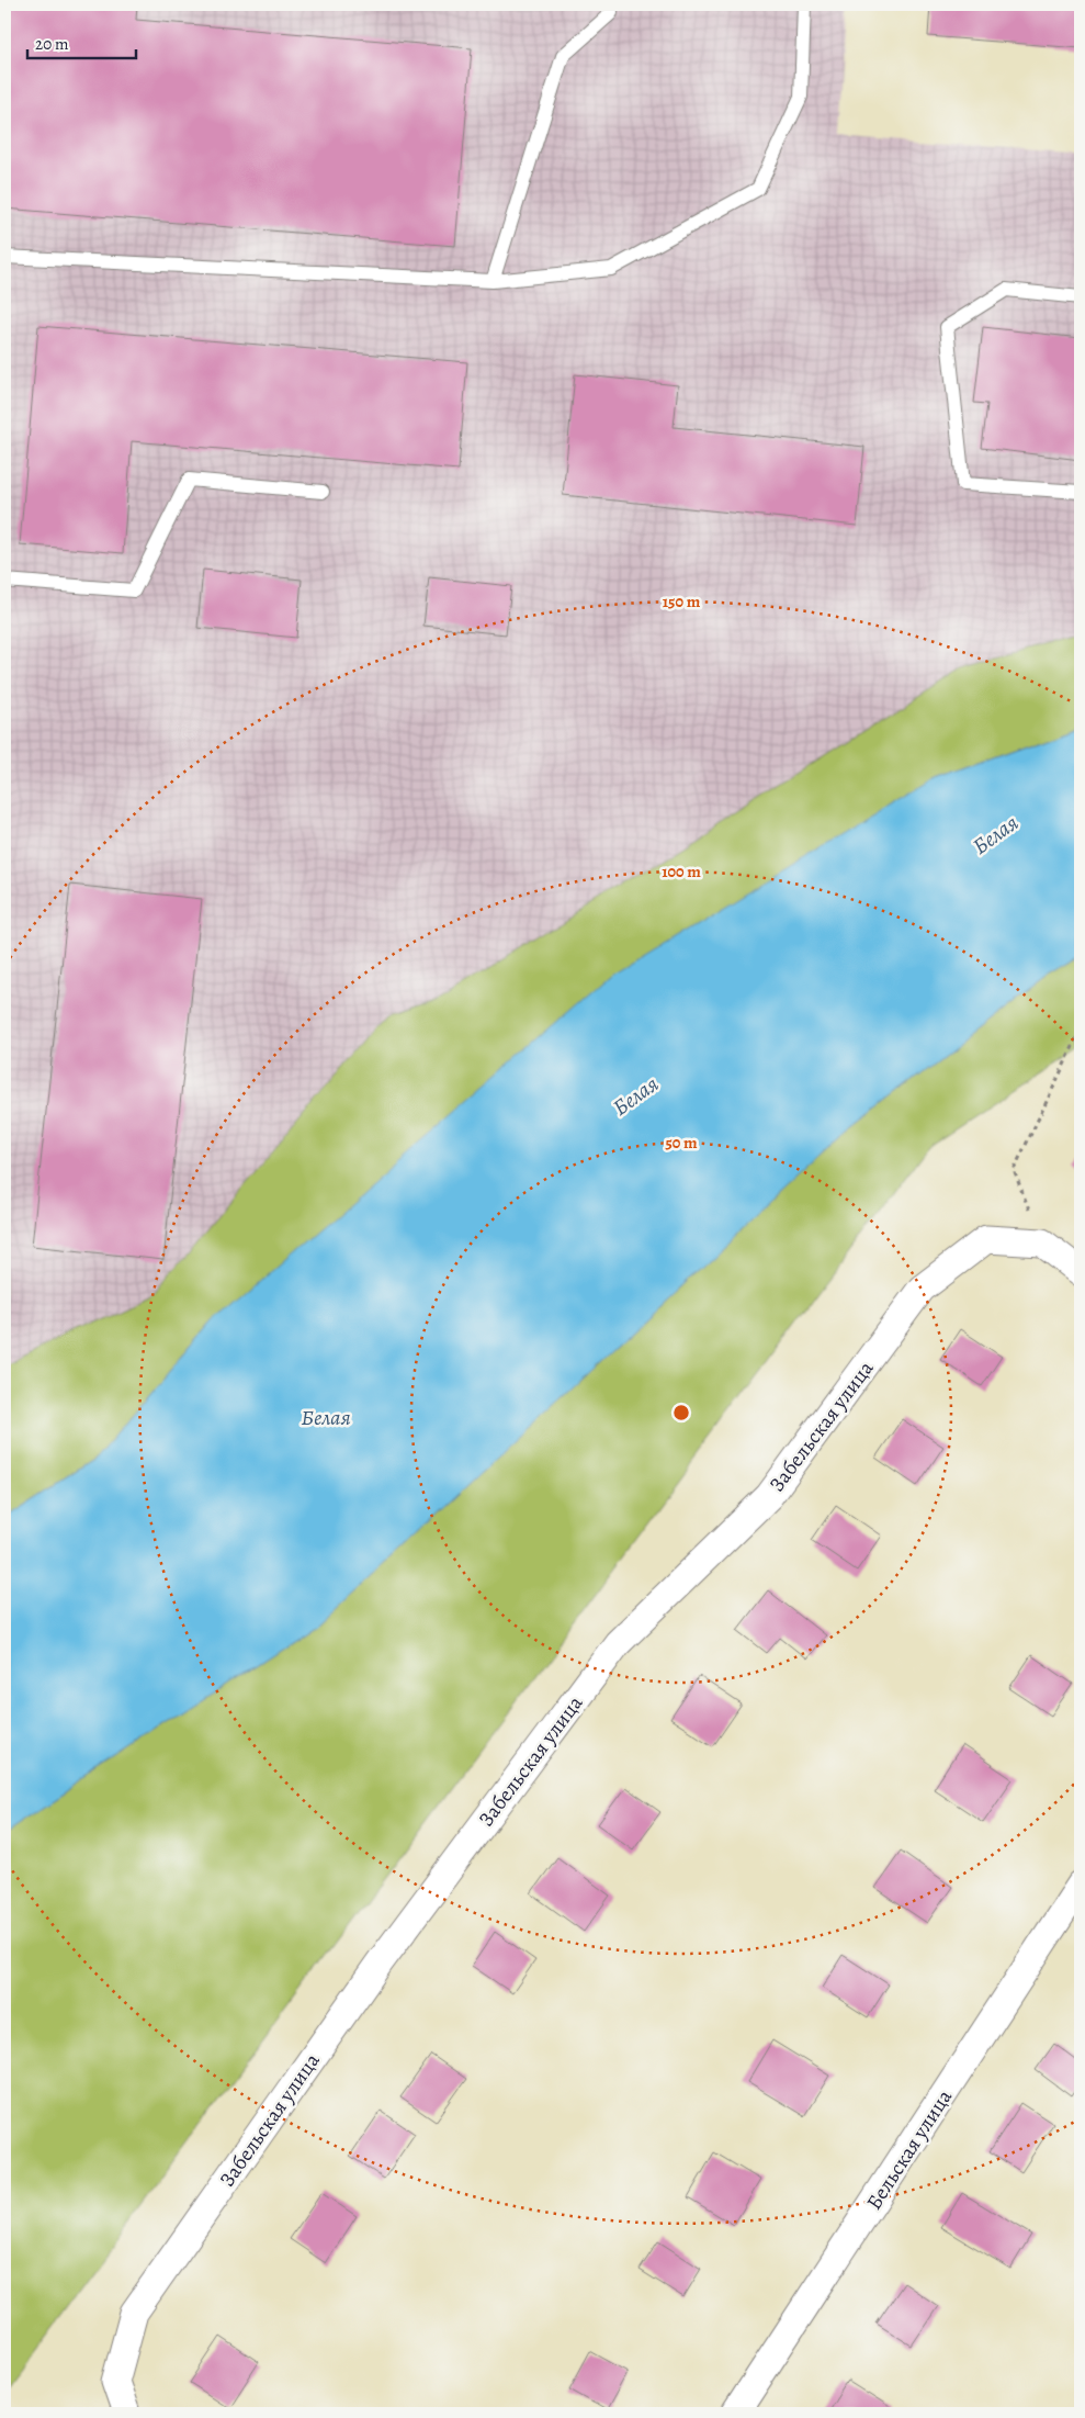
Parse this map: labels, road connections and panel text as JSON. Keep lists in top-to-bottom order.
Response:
{
  "streets": {
    "street": ["Забельская улица", "Бельская улица"]
  },
  "water": ["Белая"],
  "scale_bar": "20 m",
  "rings": ["150 m", "100 m", "50 m"]
}
